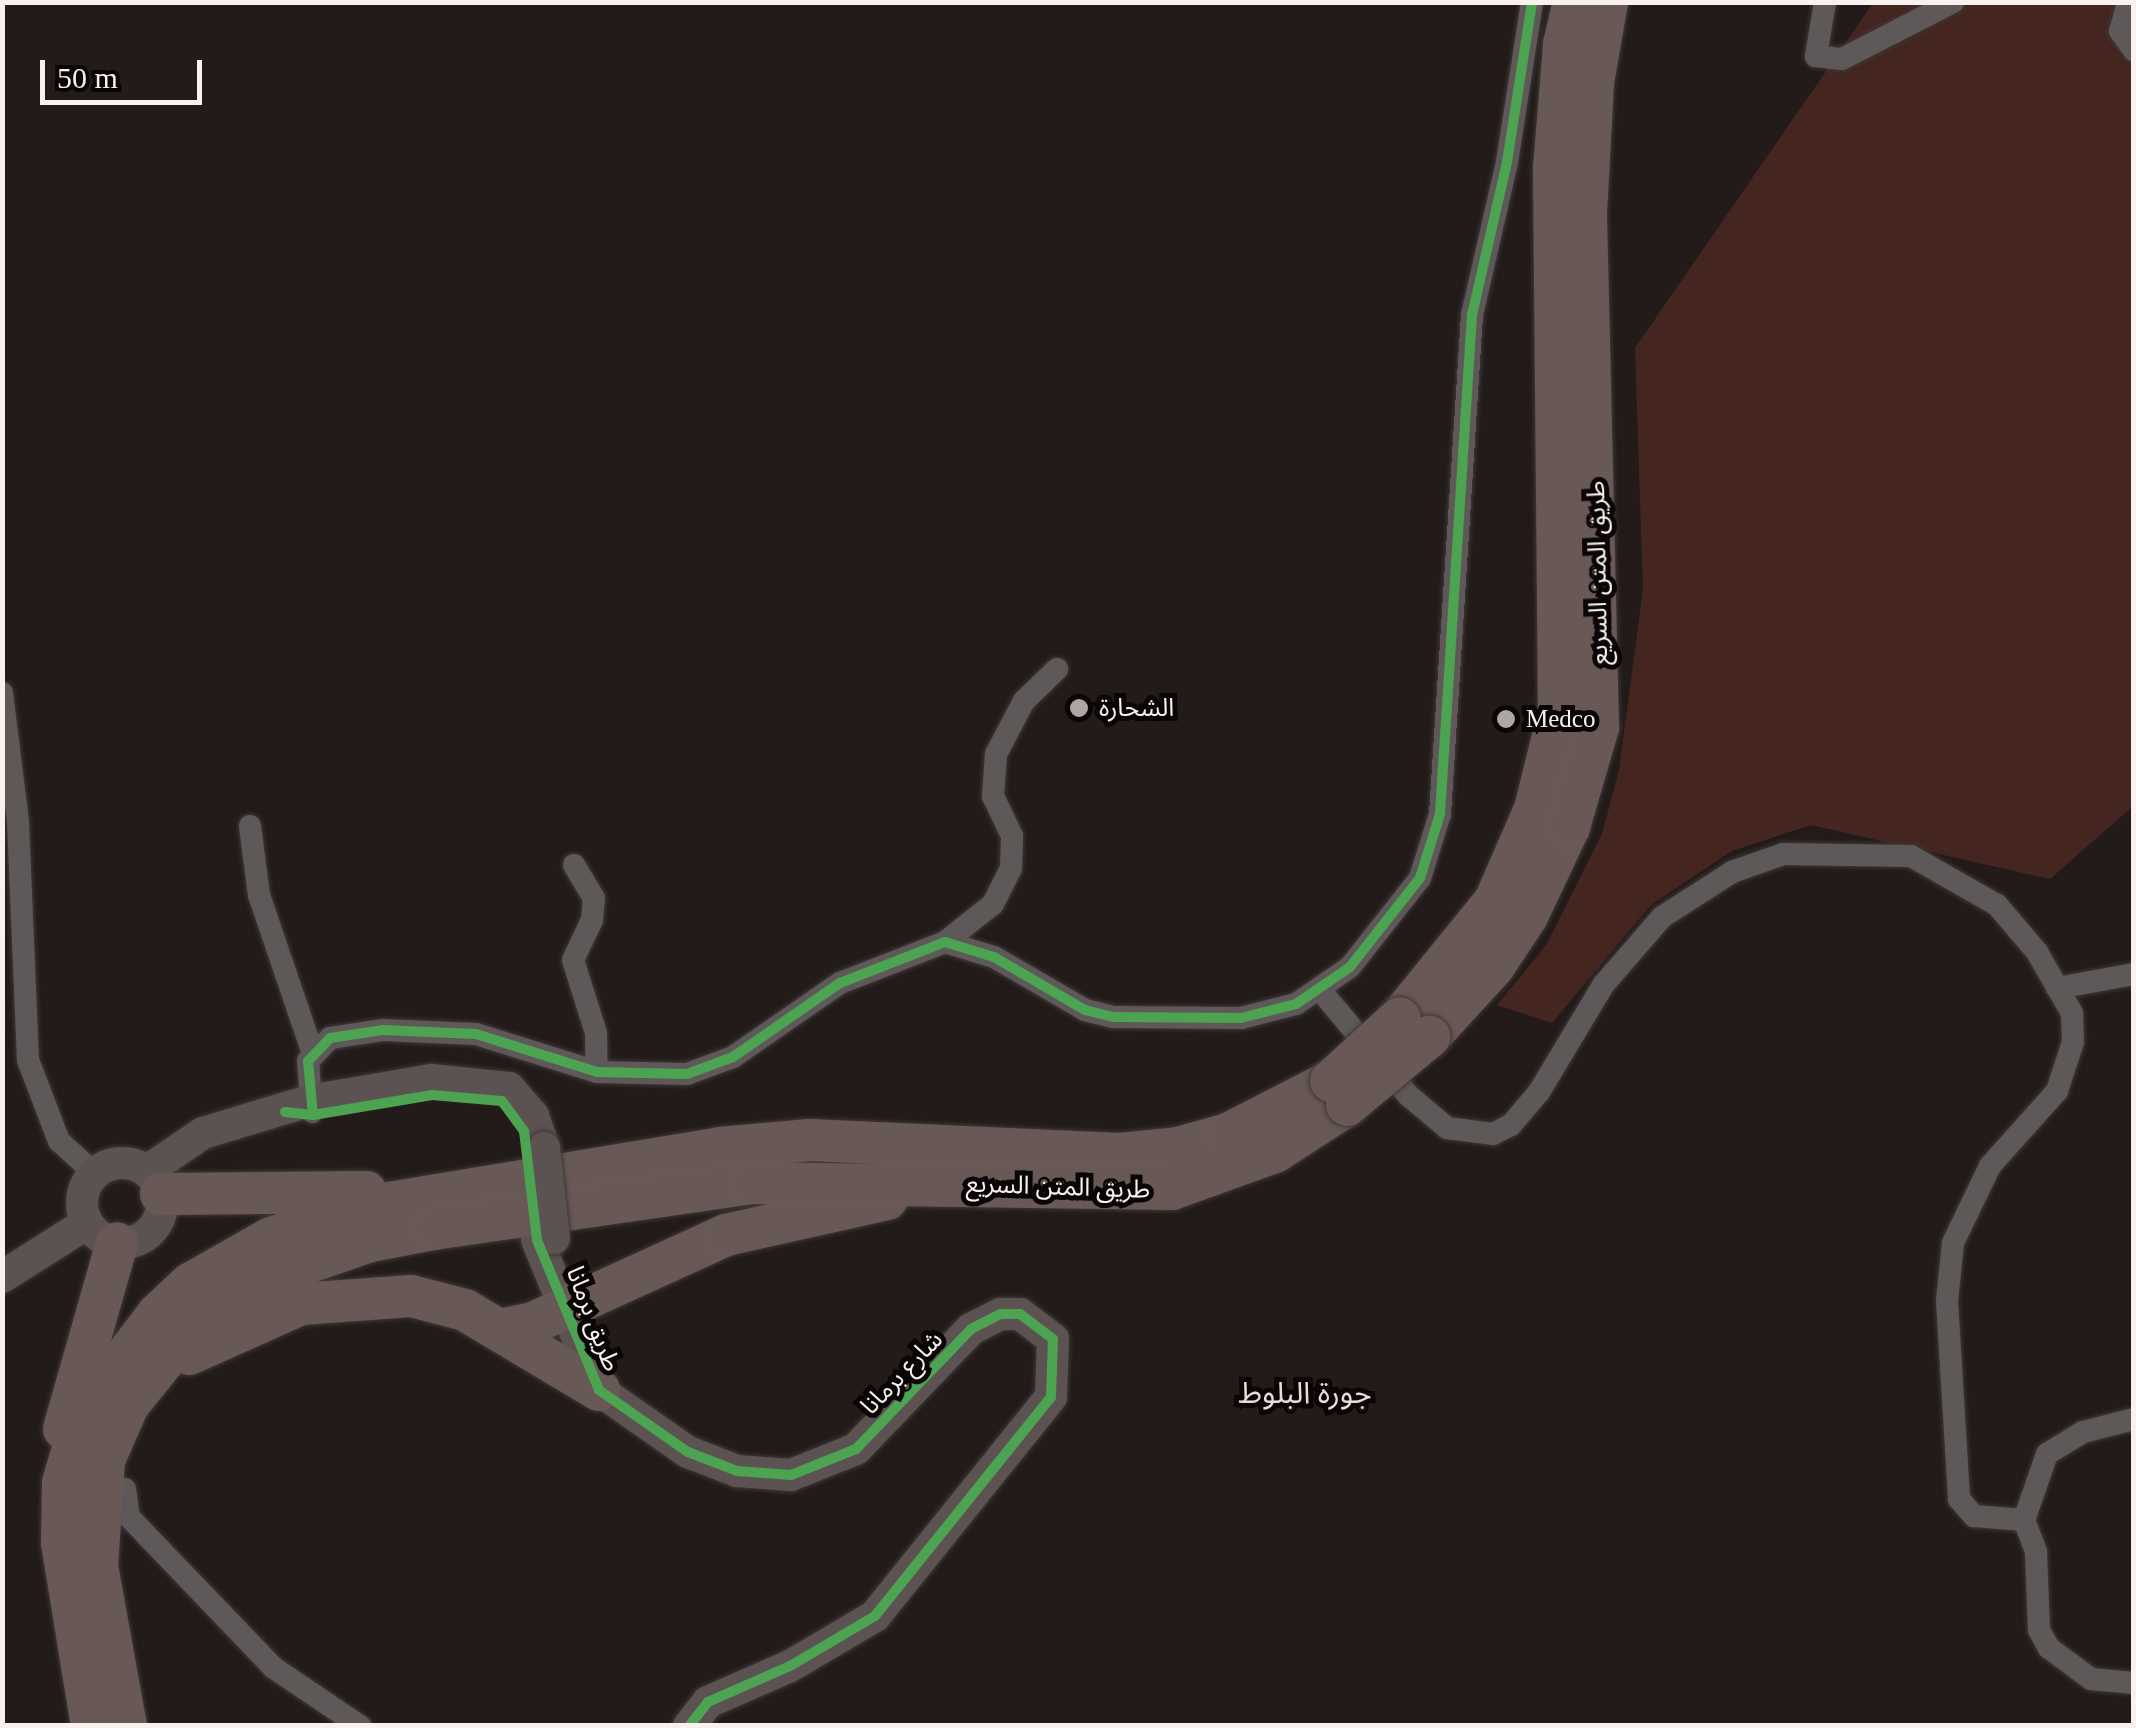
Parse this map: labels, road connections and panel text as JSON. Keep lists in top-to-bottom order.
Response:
{
  "streets": {
    "highway": ["طريق المتن السريع"],
    "street": ["طريق برمانا", "شارع برمانا"]
  },
  "crossings": [
    ["طريق برمانا", "شارع برمانا"]
  ],
  "districts": ["جورة البلوط"],
  "places": ["الشحارة", "Medco"],
  "scale_bar": "50 m"
}
